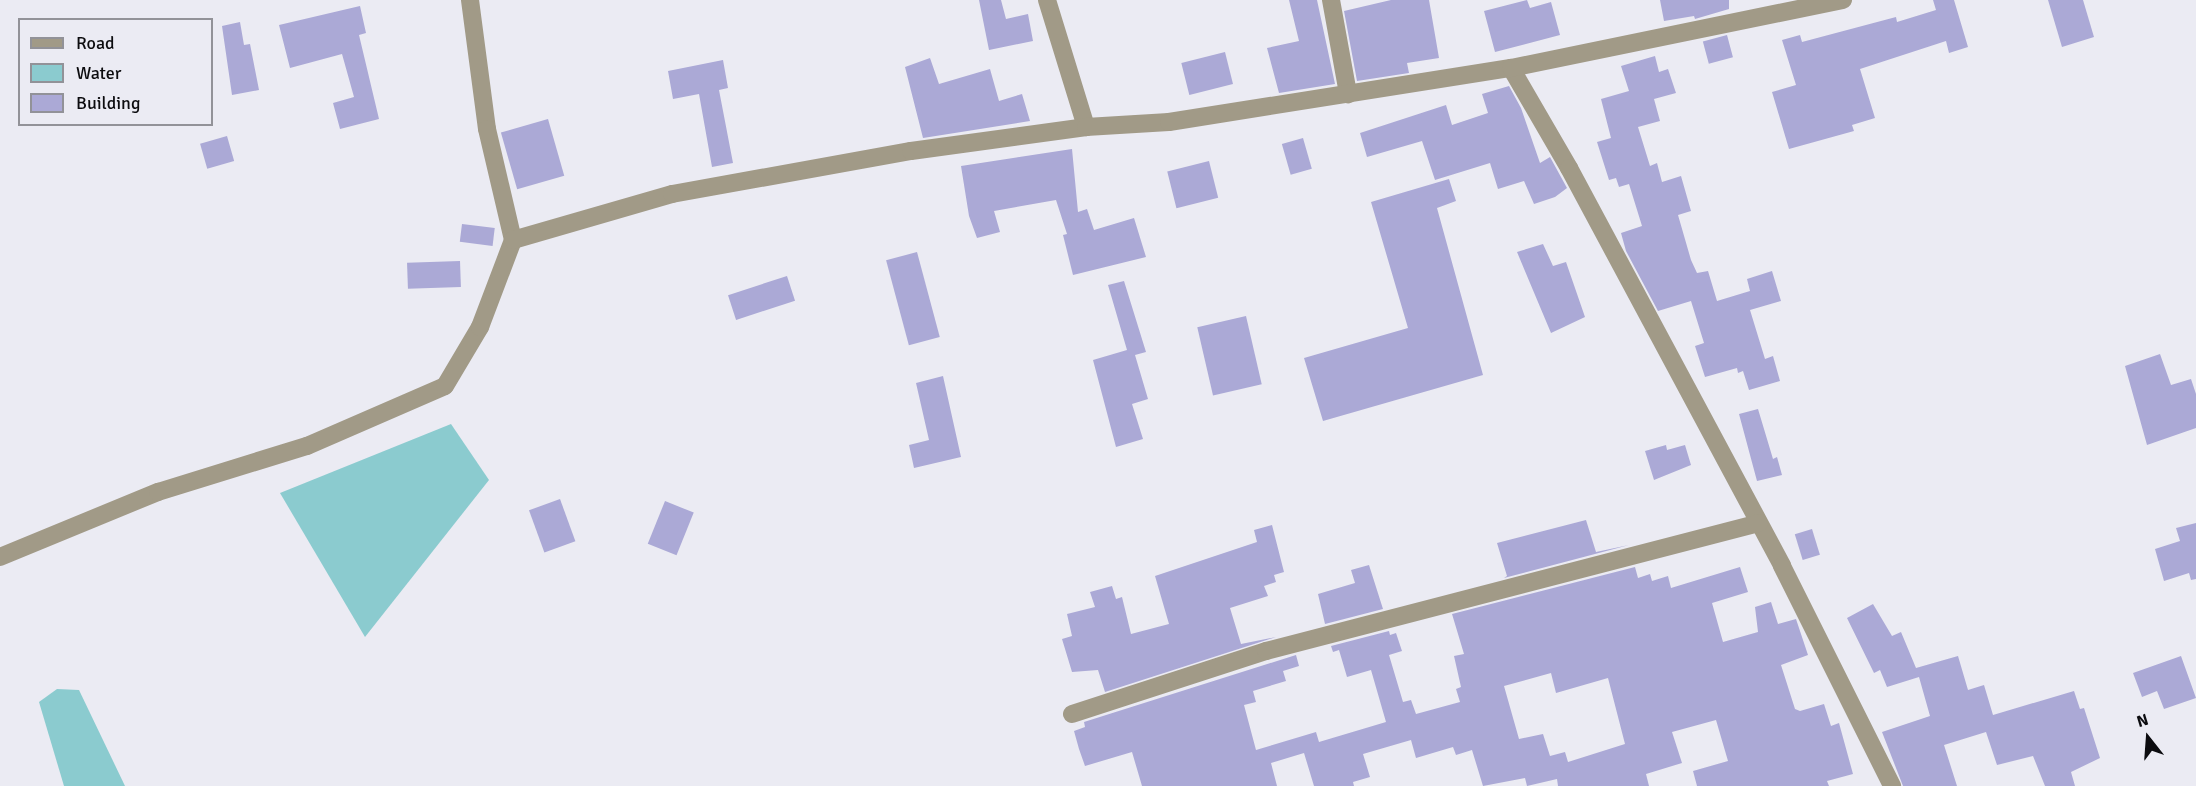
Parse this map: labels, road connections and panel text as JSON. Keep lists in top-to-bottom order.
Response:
{
  "legend": ["Road", "Water", "Building"],
  "north": "top"
}
